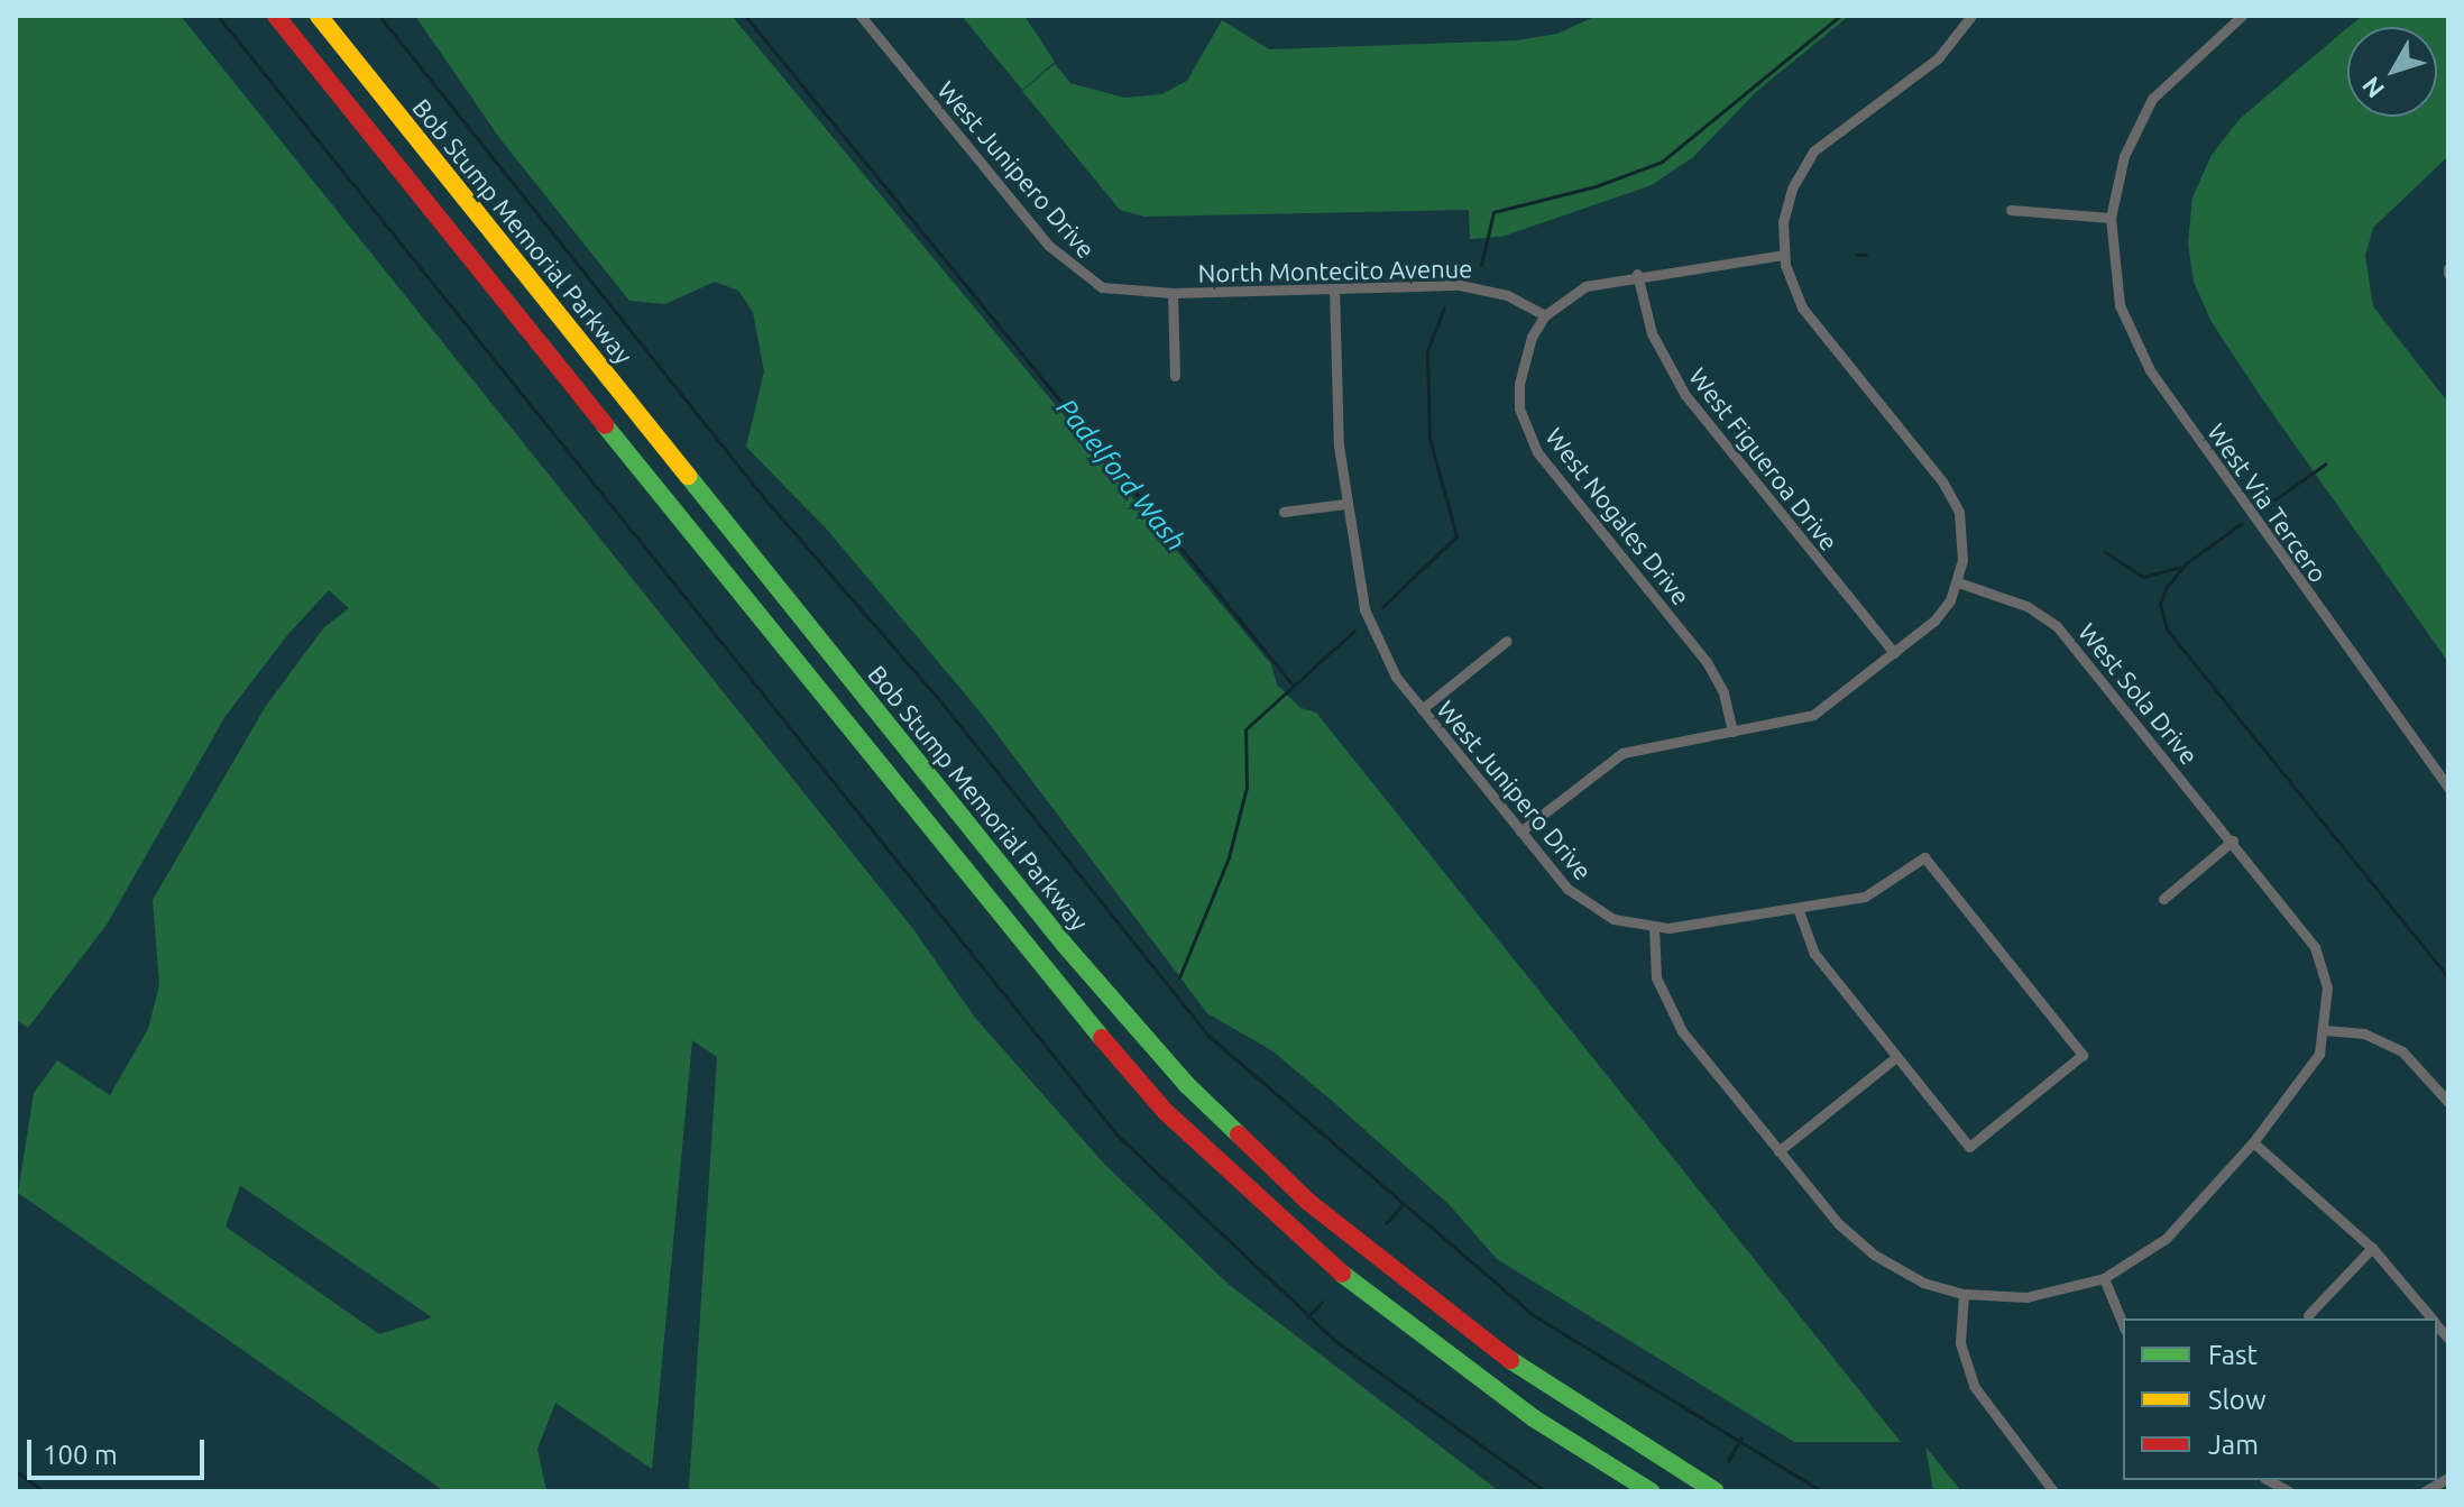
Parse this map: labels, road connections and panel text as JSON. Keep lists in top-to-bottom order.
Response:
{
  "streets": {
    "highway": ["Bob Stump Memorial Parkway"],
    "street": [
      "West Junipero Drive",
      "North Montecito Avenue",
      "West Figueroa Drive",
      "West Via Tercero",
      "West Nogales Drive",
      "West Sola Drive"
    ]
  },
  "crossings": [
    ["West Junipero Drive", "North Montecito Avenue"],
    ["North Montecito Avenue", "West Nogales Drive"]
  ],
  "water": ["Padelford Wash"],
  "legend": ["Fast", "Slow", "Jam"],
  "scale_bar": "100 m",
  "north": "bottom left"
}
